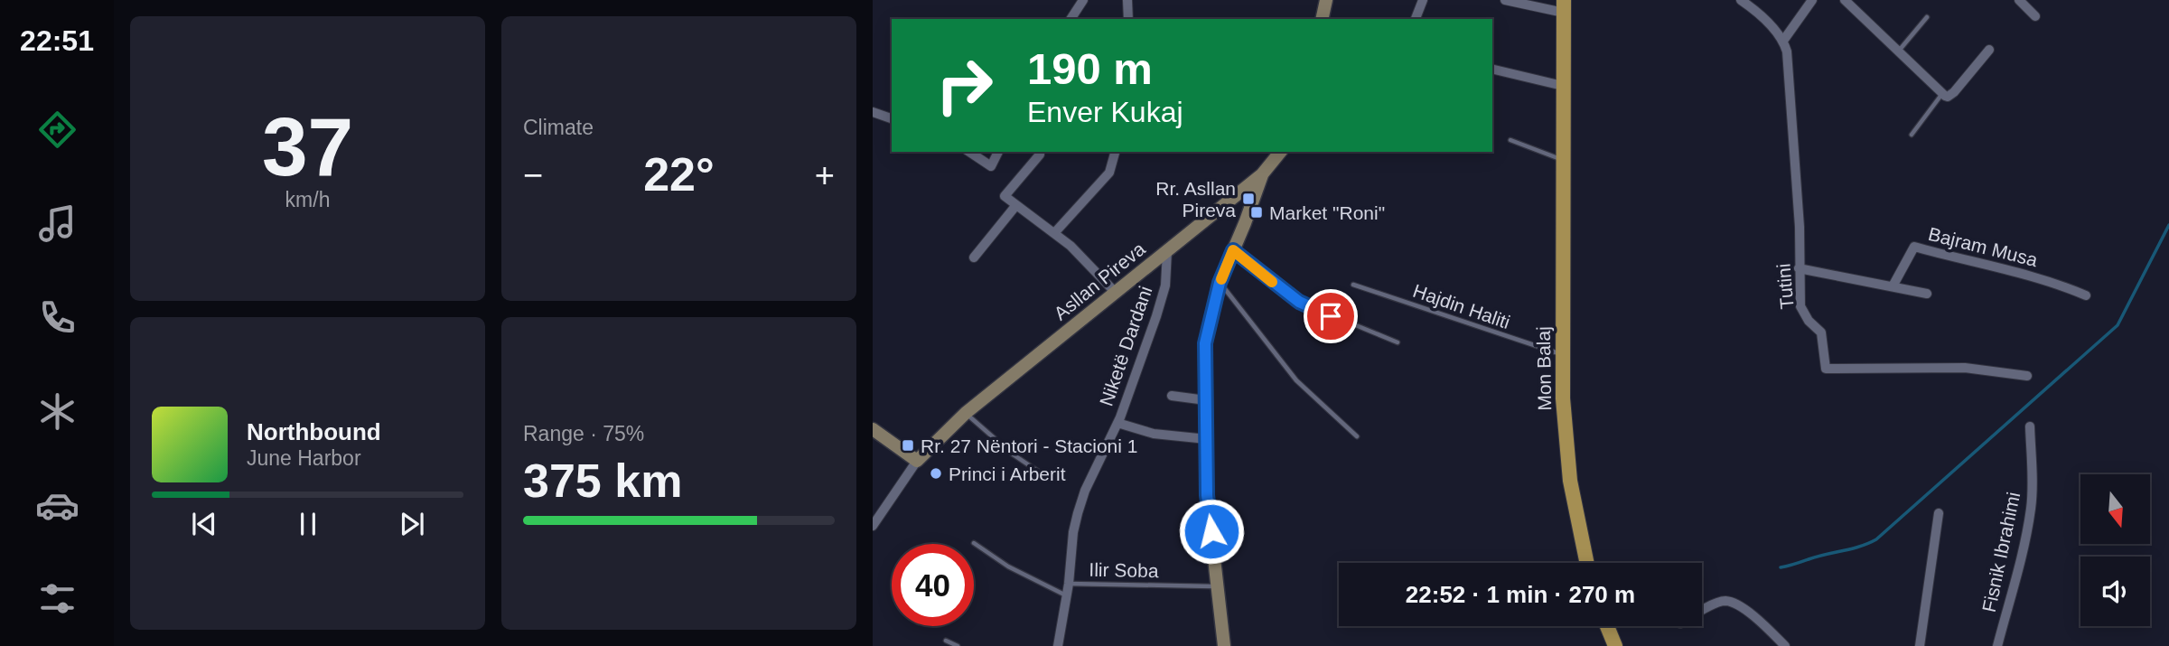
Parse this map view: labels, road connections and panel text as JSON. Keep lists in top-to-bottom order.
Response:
{
  "streets": {
    "main road": ["Mon Balaj"],
    "street": [
      "Bajram Musa",
      "Asllan Pireva",
      "Tutini",
      "Niketë Dardani",
      "Fisnik Ibrahimi"
    ],
    "lane": ["Hajdin Haliti", "Ilir Soba"]
  },
  "crossings": [
    ["Asllan Pireva", "Niketë Dardani"],
    ["Hajdin Haliti", "Mon Balaj"],
    ["Niketë Dardani", "Ilir Soba"]
  ],
  "places": {
    "transit": ["Rr. Asllan Pireva", "Market \"Roni\"", "Rr. 27 Nëntori - Stacioni 1"],
    "other": ["Princi i Arberit"]
  },
  "north": "bottom",
  "page": {
    "tabs": "22:51",
    "tile": [
      ["37", "km/h"],
      "Climate",
      ["Range · 75%", "375 km"]
    ],
    "turn": ["190 m", "Enver Kukaj"],
    "heat": ["−", "22°", "+"],
    "song": ["Northbound", "June Harbor"],
    "limit": "40",
    "trip": "22:52 · 1 min · 270 m"
  }
}
